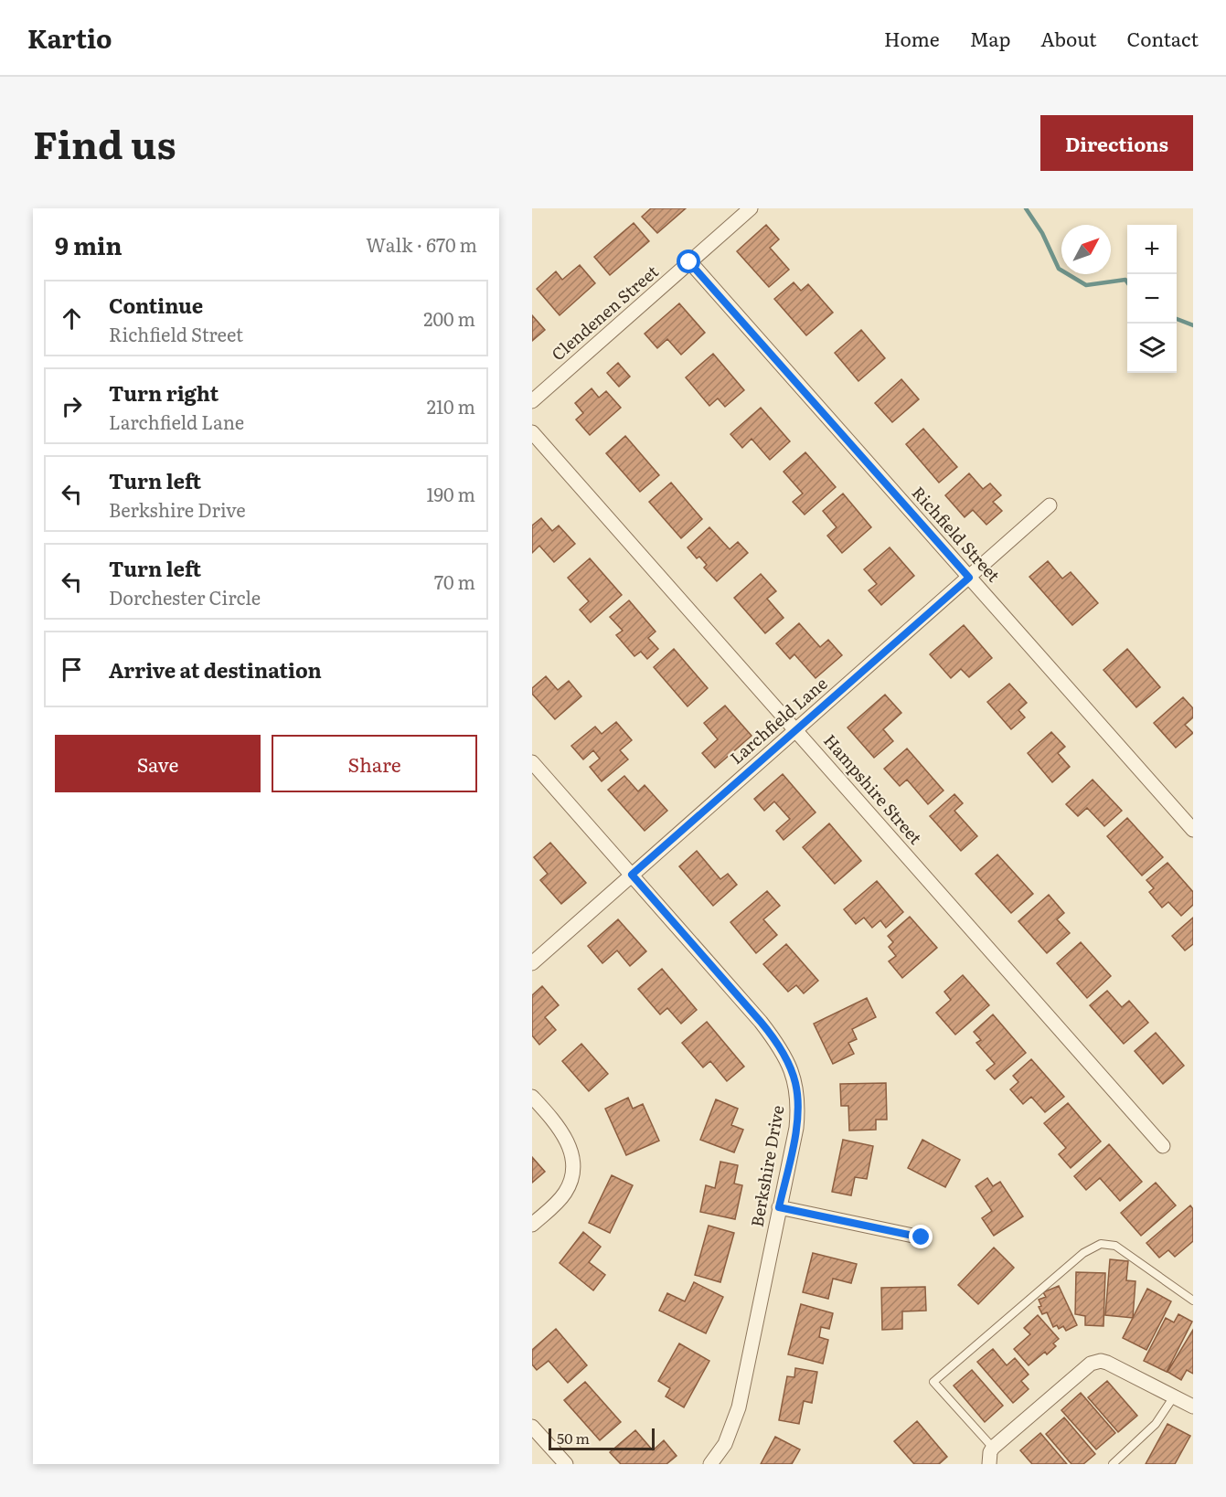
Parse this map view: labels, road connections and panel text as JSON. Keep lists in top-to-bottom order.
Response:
{
  "streets": {
    "street": [
      "Clendenen Street",
      "Richfield Street",
      "Larchfield Lane",
      "Hampshire Street",
      "Berkshire Drive"
    ]
  },
  "crossings": [
    ["Clendenen Street", "Richfield Street"],
    ["Richfield Street", "Larchfield Lane"],
    ["Larchfield Lane", "Hampshire Street"],
    ["Larchfield Lane", "Berkshire Drive"]
  ],
  "scale_bar": "50 m",
  "north": "top right",
  "page": {
    "header": "Kartio",
    "nav": [
      "Home",
      "Map",
      "About",
      "Contact"
    ],
    "title": "Find us",
    "buttons": [
      "Directions",
      ["Save", "Share"]
    ],
    "heading": ["9 min", "Walk · 670 m"],
    "map_buttons": ["+", "−"],
    "list": [
      ["Continue", "Richfield Street", "200 m"],
      ["Turn right", "Larchfield Lane", "210 m"],
      ["Turn left", "Berkshire Drive", "190 m"],
      ["Turn left", "Dorchester Circle", "70 m"],
      "Arrive at destination"
    ],
    "scale": "50 m"
  }
}
